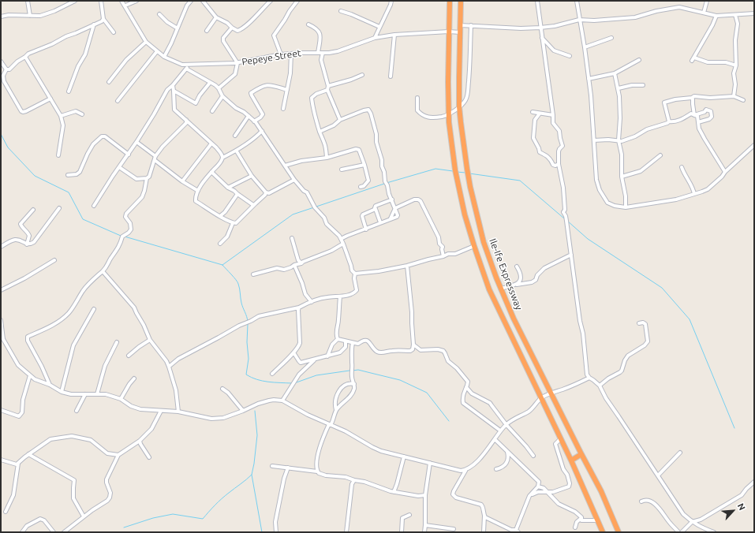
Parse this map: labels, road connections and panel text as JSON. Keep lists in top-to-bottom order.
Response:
{
  "streets": {
    "highway": ["Ile-Ife Expressway"],
    "street": ["Pepeye Street"]
  },
  "crossings": [
    ["Pepeye Street", "Ile-Ife Expressway"]
  ],
  "north": "top right"
}
